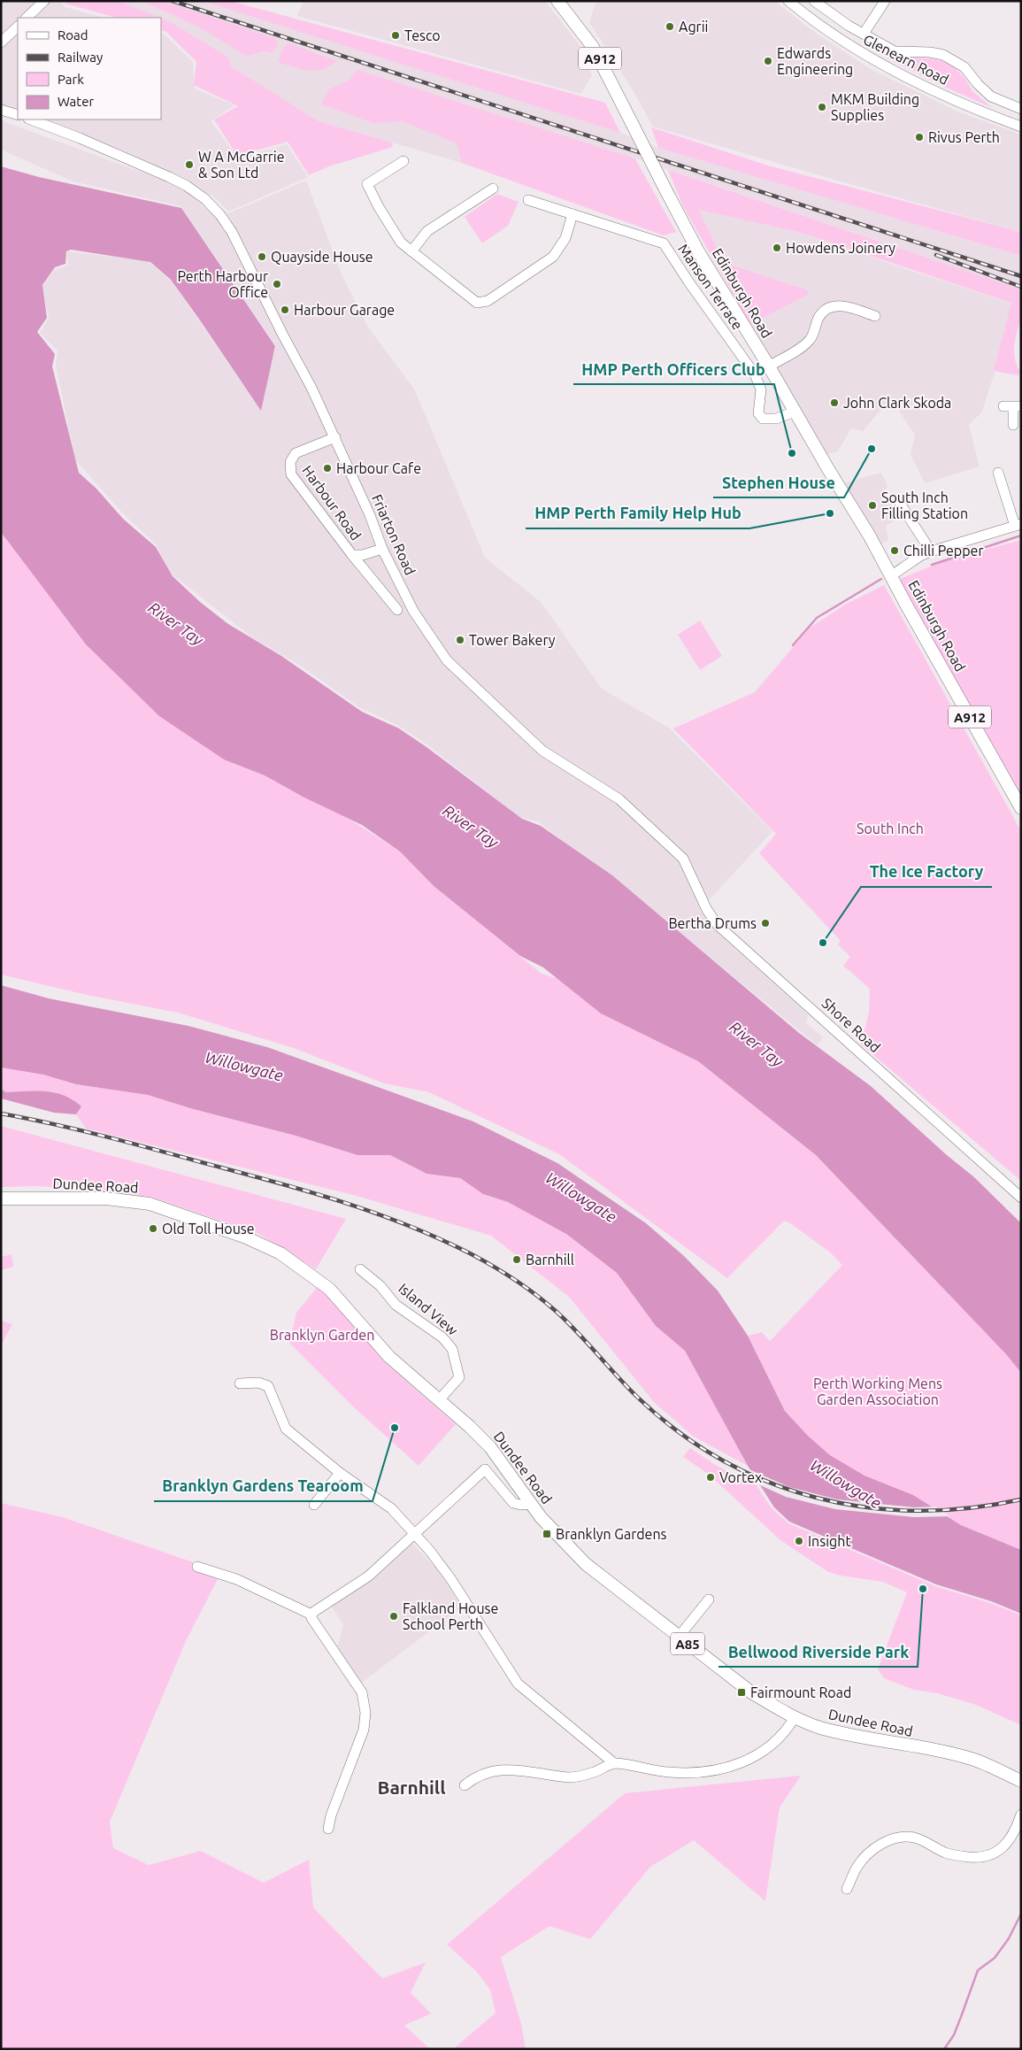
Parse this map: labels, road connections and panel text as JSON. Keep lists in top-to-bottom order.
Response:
{
  "streets": {
    "main road": [
      "A912",
      "Edinburgh Road",
      "Dundee Road",
      "A85"
    ],
    "street": [
      "Glenearn Road",
      "Manson Terrace",
      "Harbour Road",
      "Friarton Road",
      "Shore Road",
      "Island View"
    ]
  },
  "crossings": [
    ["Manson Terrace", "Edinburgh Road"],
    ["Harbour Road", "Friarton Road"],
    ["Friarton Road", "Shore Road"],
    ["Dundee Road", "Island View"]
  ],
  "districts": ["Barnhill"],
  "water": ["River Tay", "Willowgate"],
  "parks": ["South Inch", "Branklyn Garden", "Perth Working Mens Garden Association"],
  "places": {
    "other": [
      "Agrii",
      "Tesco",
      "Edwards Engineering",
      "MKM Building Supplies",
      "Rivus Perth",
      "W A McGarrie & Son Ltd",
      "Howdens Joinery",
      "Quayside House",
      "Perth Harbour Office",
      "Harbour Garage",
      "John Clark Skoda",
      "Stephen House",
      "HMP Perth Officers Club",
      "Harbour Cafe",
      "South Inch Filling Station",
      "HMP Perth Family Help Hub",
      "Chilli Pepper",
      "Tower Bakery",
      "Bertha Drums",
      "The Ice Factory",
      "Old Toll House",
      "Barnhill",
      "Branklyn Gardens Tearoom",
      "Vortex",
      "Insight",
      "Bellwood Riverside Park",
      "Falkland House School Perth"
    ],
    "transit": ["Branklyn Gardens", "Fairmount Road"]
  },
  "legend": [
    "Road",
    "Railway",
    "Park",
    "Water"
  ]
}
